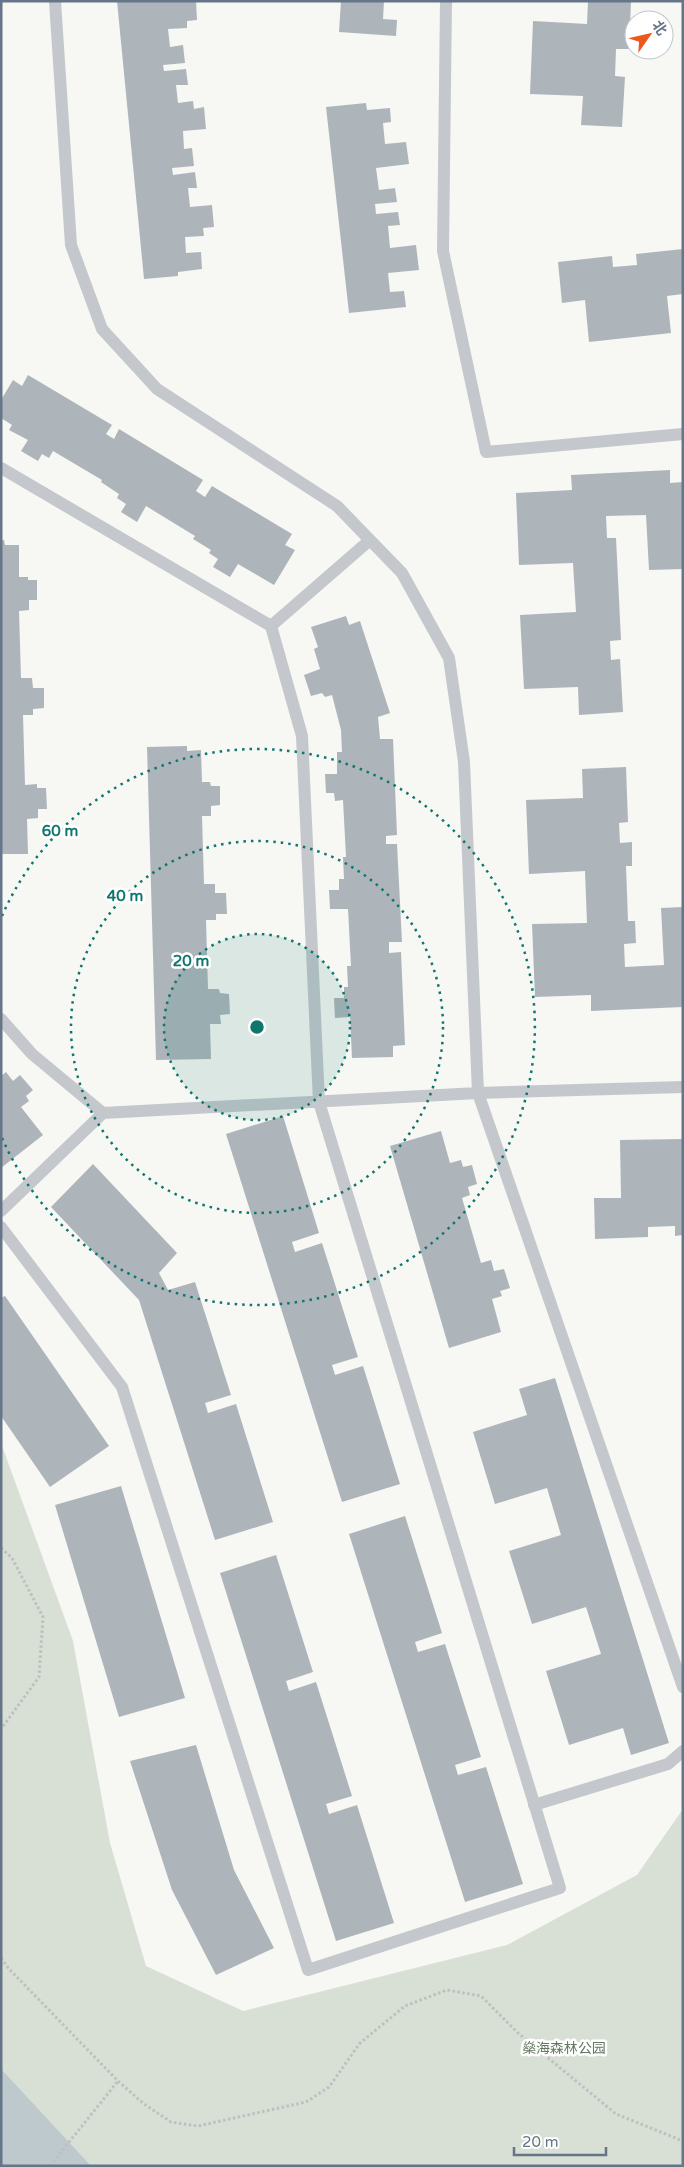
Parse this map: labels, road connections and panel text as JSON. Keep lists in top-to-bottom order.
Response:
{
  "parks": ["燊海森林公园"],
  "scale_bar": "20 m",
  "north": "top right",
  "rings": ["60 m", "40 m", "20 m"]
}
